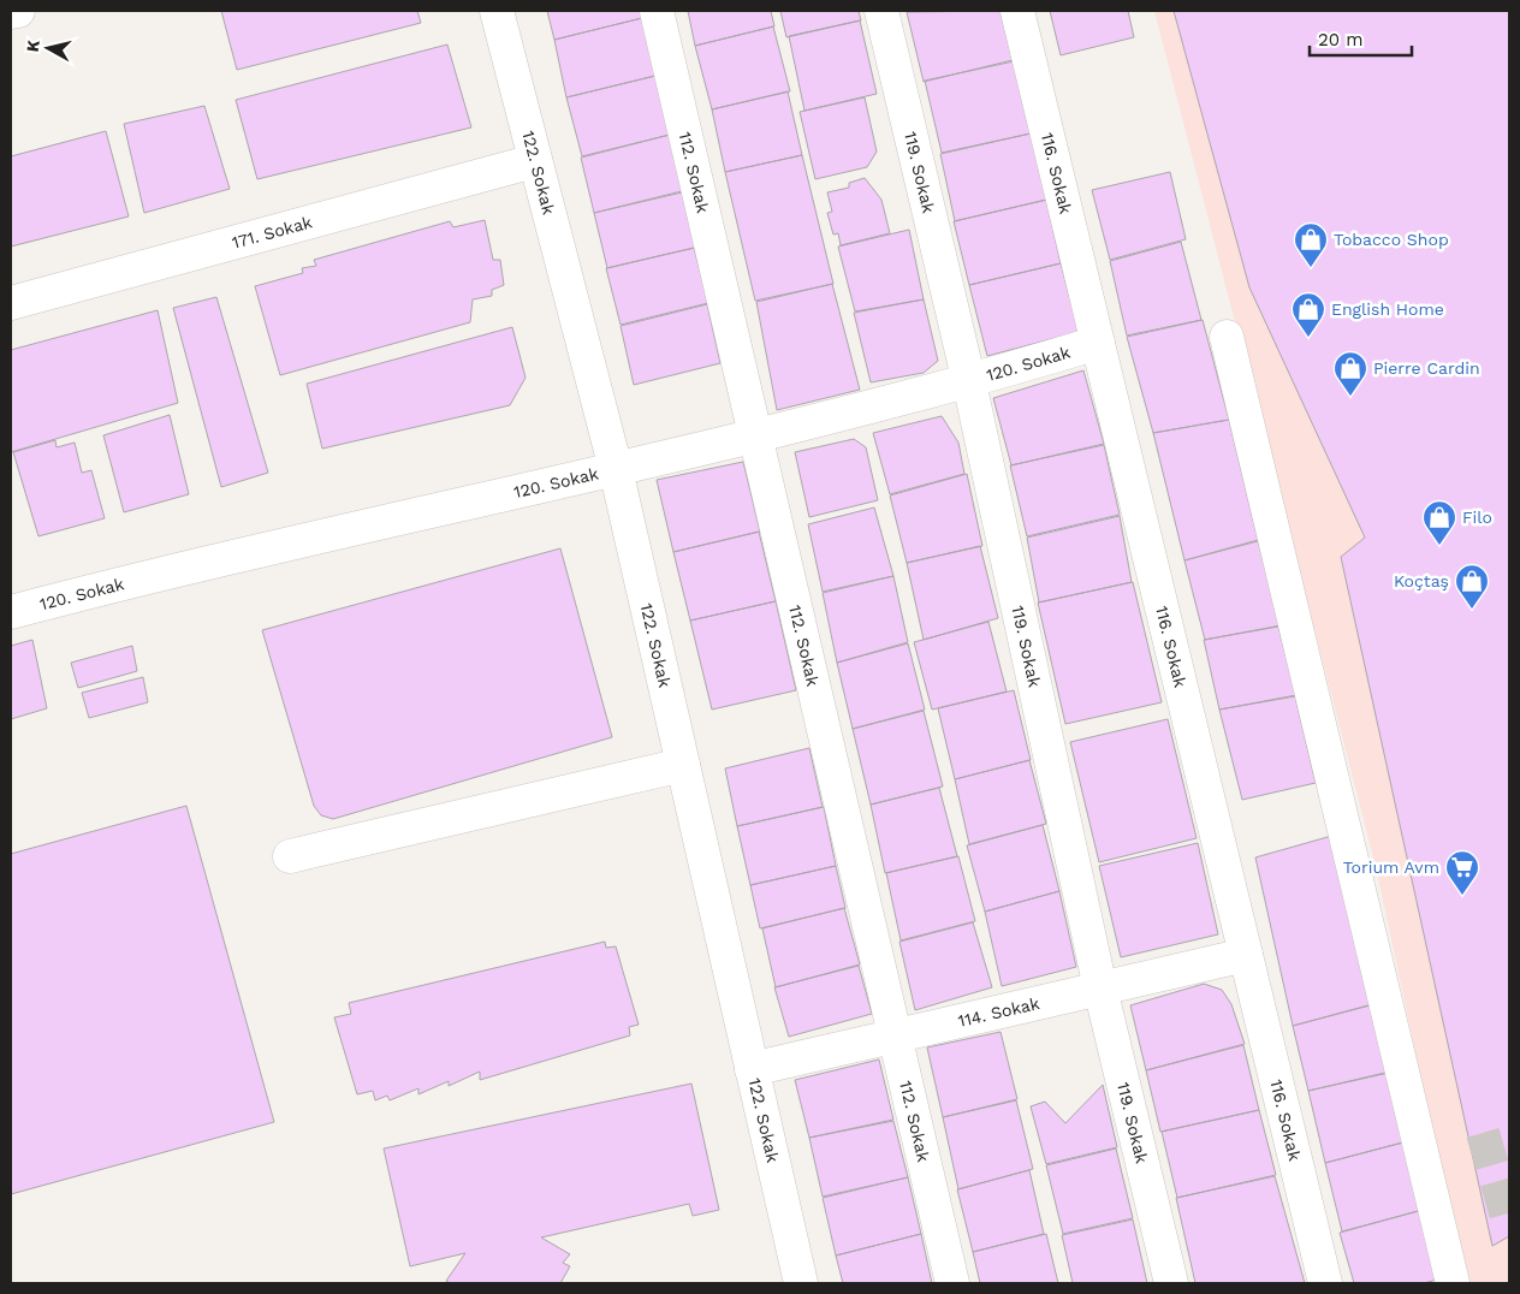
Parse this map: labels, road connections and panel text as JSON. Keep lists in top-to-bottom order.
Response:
{
  "streets": {
    "street": [
      "119. Sokak",
      "122. Sokak",
      "112. Sokak",
      "116. Sokak",
      "171. Sokak",
      "120. Sokak",
      "114. Sokak"
    ]
  },
  "crossings": [
    ["119. Sokak", "120. Sokak"],
    ["119. Sokak", "114. Sokak"],
    ["122. Sokak", "171. Sokak"],
    ["122. Sokak", "120. Sokak"],
    ["122. Sokak", "114. Sokak"],
    ["112. Sokak", "120. Sokak"],
    ["112. Sokak", "114. Sokak"],
    ["116. Sokak", "120. Sokak"],
    ["116. Sokak", "114. Sokak"]
  ],
  "places": {
    "shop": [
      "Tobacco Shop",
      "English Home",
      "Pierre Cardin",
      "Filo",
      "Koçtaş"
    ],
    "supermarket": ["Torium Avm"]
  },
  "scale_bar": "20 m",
  "north": "left"
}
